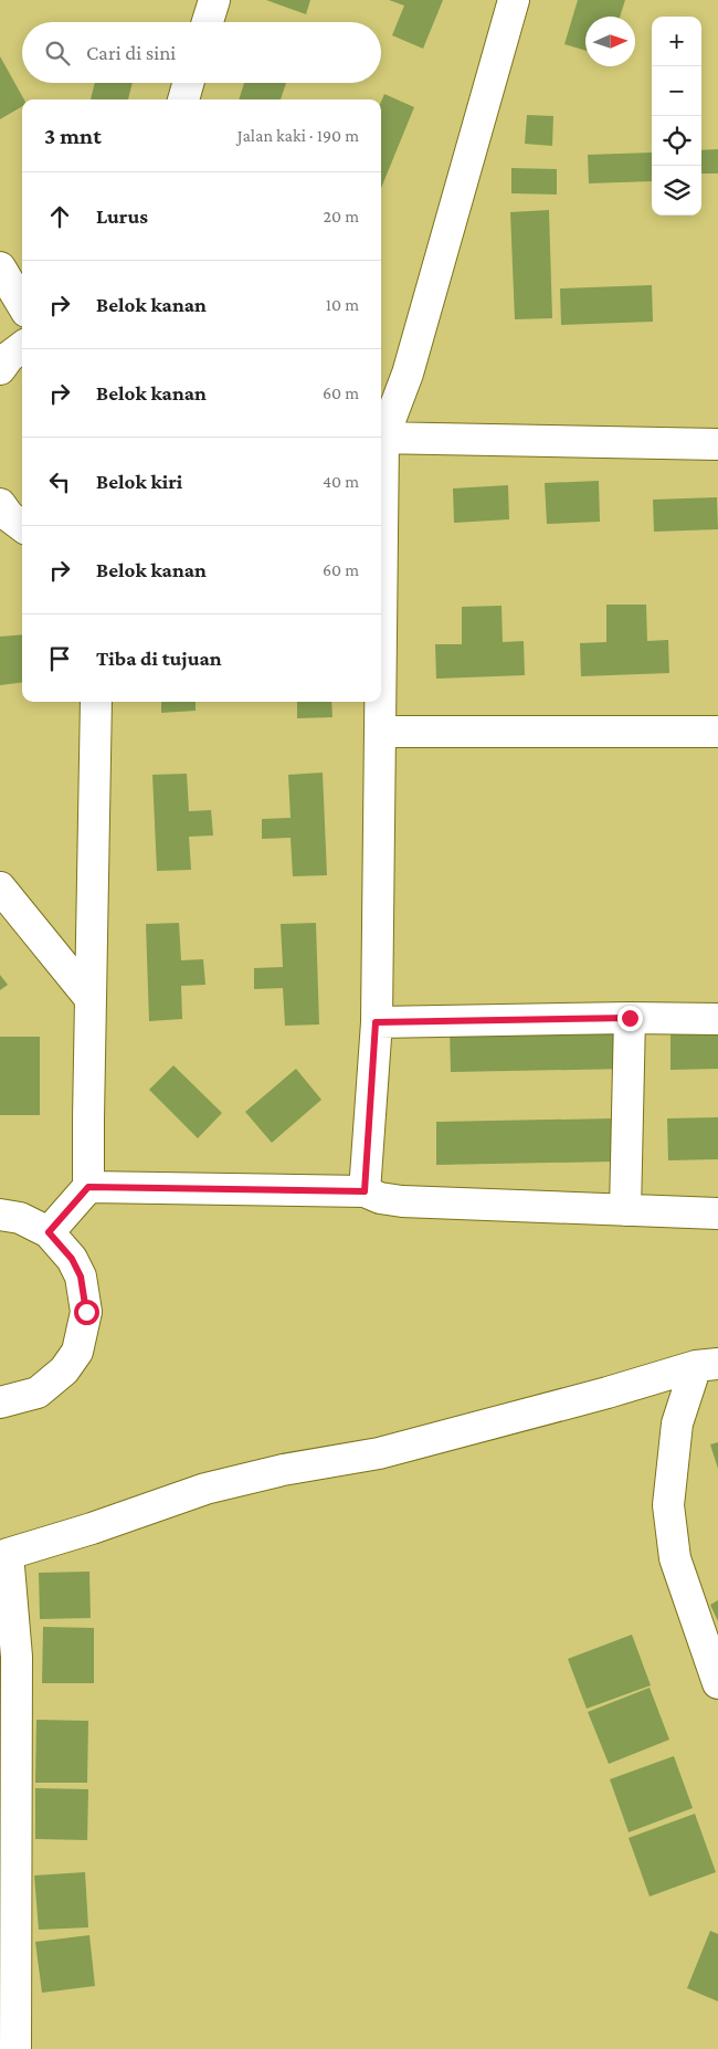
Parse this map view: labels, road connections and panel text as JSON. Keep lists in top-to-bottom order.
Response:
{
  "north": "right",
  "page": {
    "map_buttons": ["+", "−"],
    "search": "Cari di sini",
    "heading": ["3 mnt", "Jalan kaki · 190 m"],
    "list": [
      ["Lurus", "20 m"],
      ["Belok kanan", "10 m"],
      ["Belok kanan", "60 m"],
      ["Belok kiri", "40 m"],
      ["Belok kanan", "60 m"],
      "Tiba di tujuan"
    ]
  }
}
